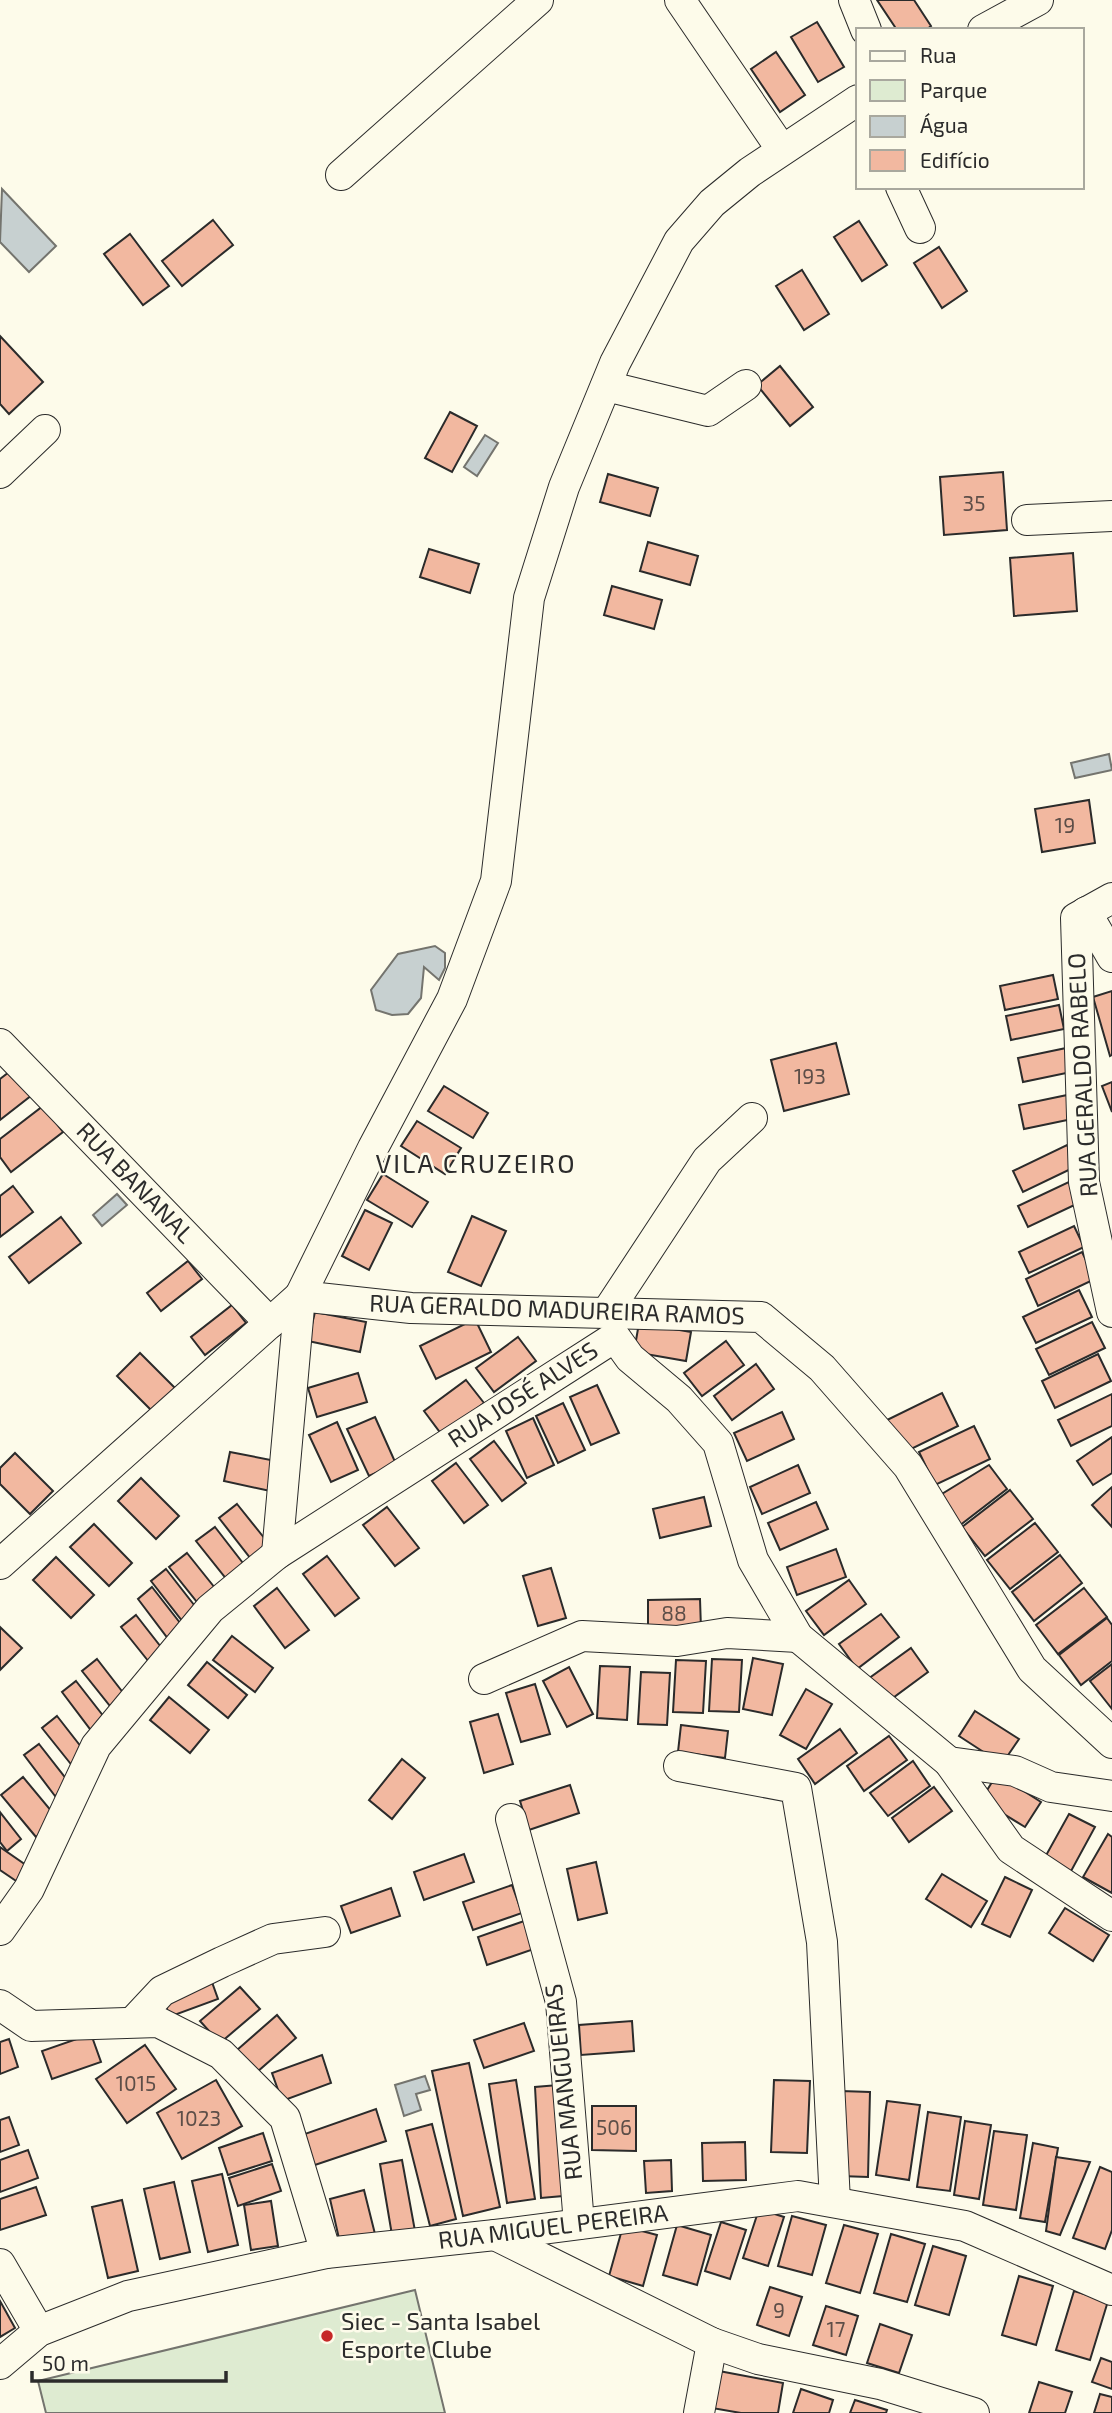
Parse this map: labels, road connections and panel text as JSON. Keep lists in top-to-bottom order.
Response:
{
  "streets": {
    "street": [
      "RUA GERALDO RABELO",
      "RUA BANANAL",
      "RUA GERALDO MADUREIRA RAMOS",
      "RUA JOSÉ ALVES",
      "RUA MANGUEIRAS",
      "RUA MIGUEL PEREIRA"
    ]
  },
  "crossings": [
    ["RUA GERALDO MADUREIRA RAMOS", "RUA JOSÉ ALVES"],
    ["RUA MANGUEIRAS", "RUA MIGUEL PEREIRA"]
  ],
  "districts": ["VILA CRUZEIRO"],
  "places": ["Siec - Santa Isabel Esporte Clube"],
  "house_numbers": [
    "35",
    "19",
    "193",
    "88",
    "1015",
    "1023",
    "506",
    "9",
    "17"
  ],
  "legend": [
    "Rua",
    "Parque",
    "Água",
    "Edifício"
  ],
  "scale_bar": "50 m"
}
